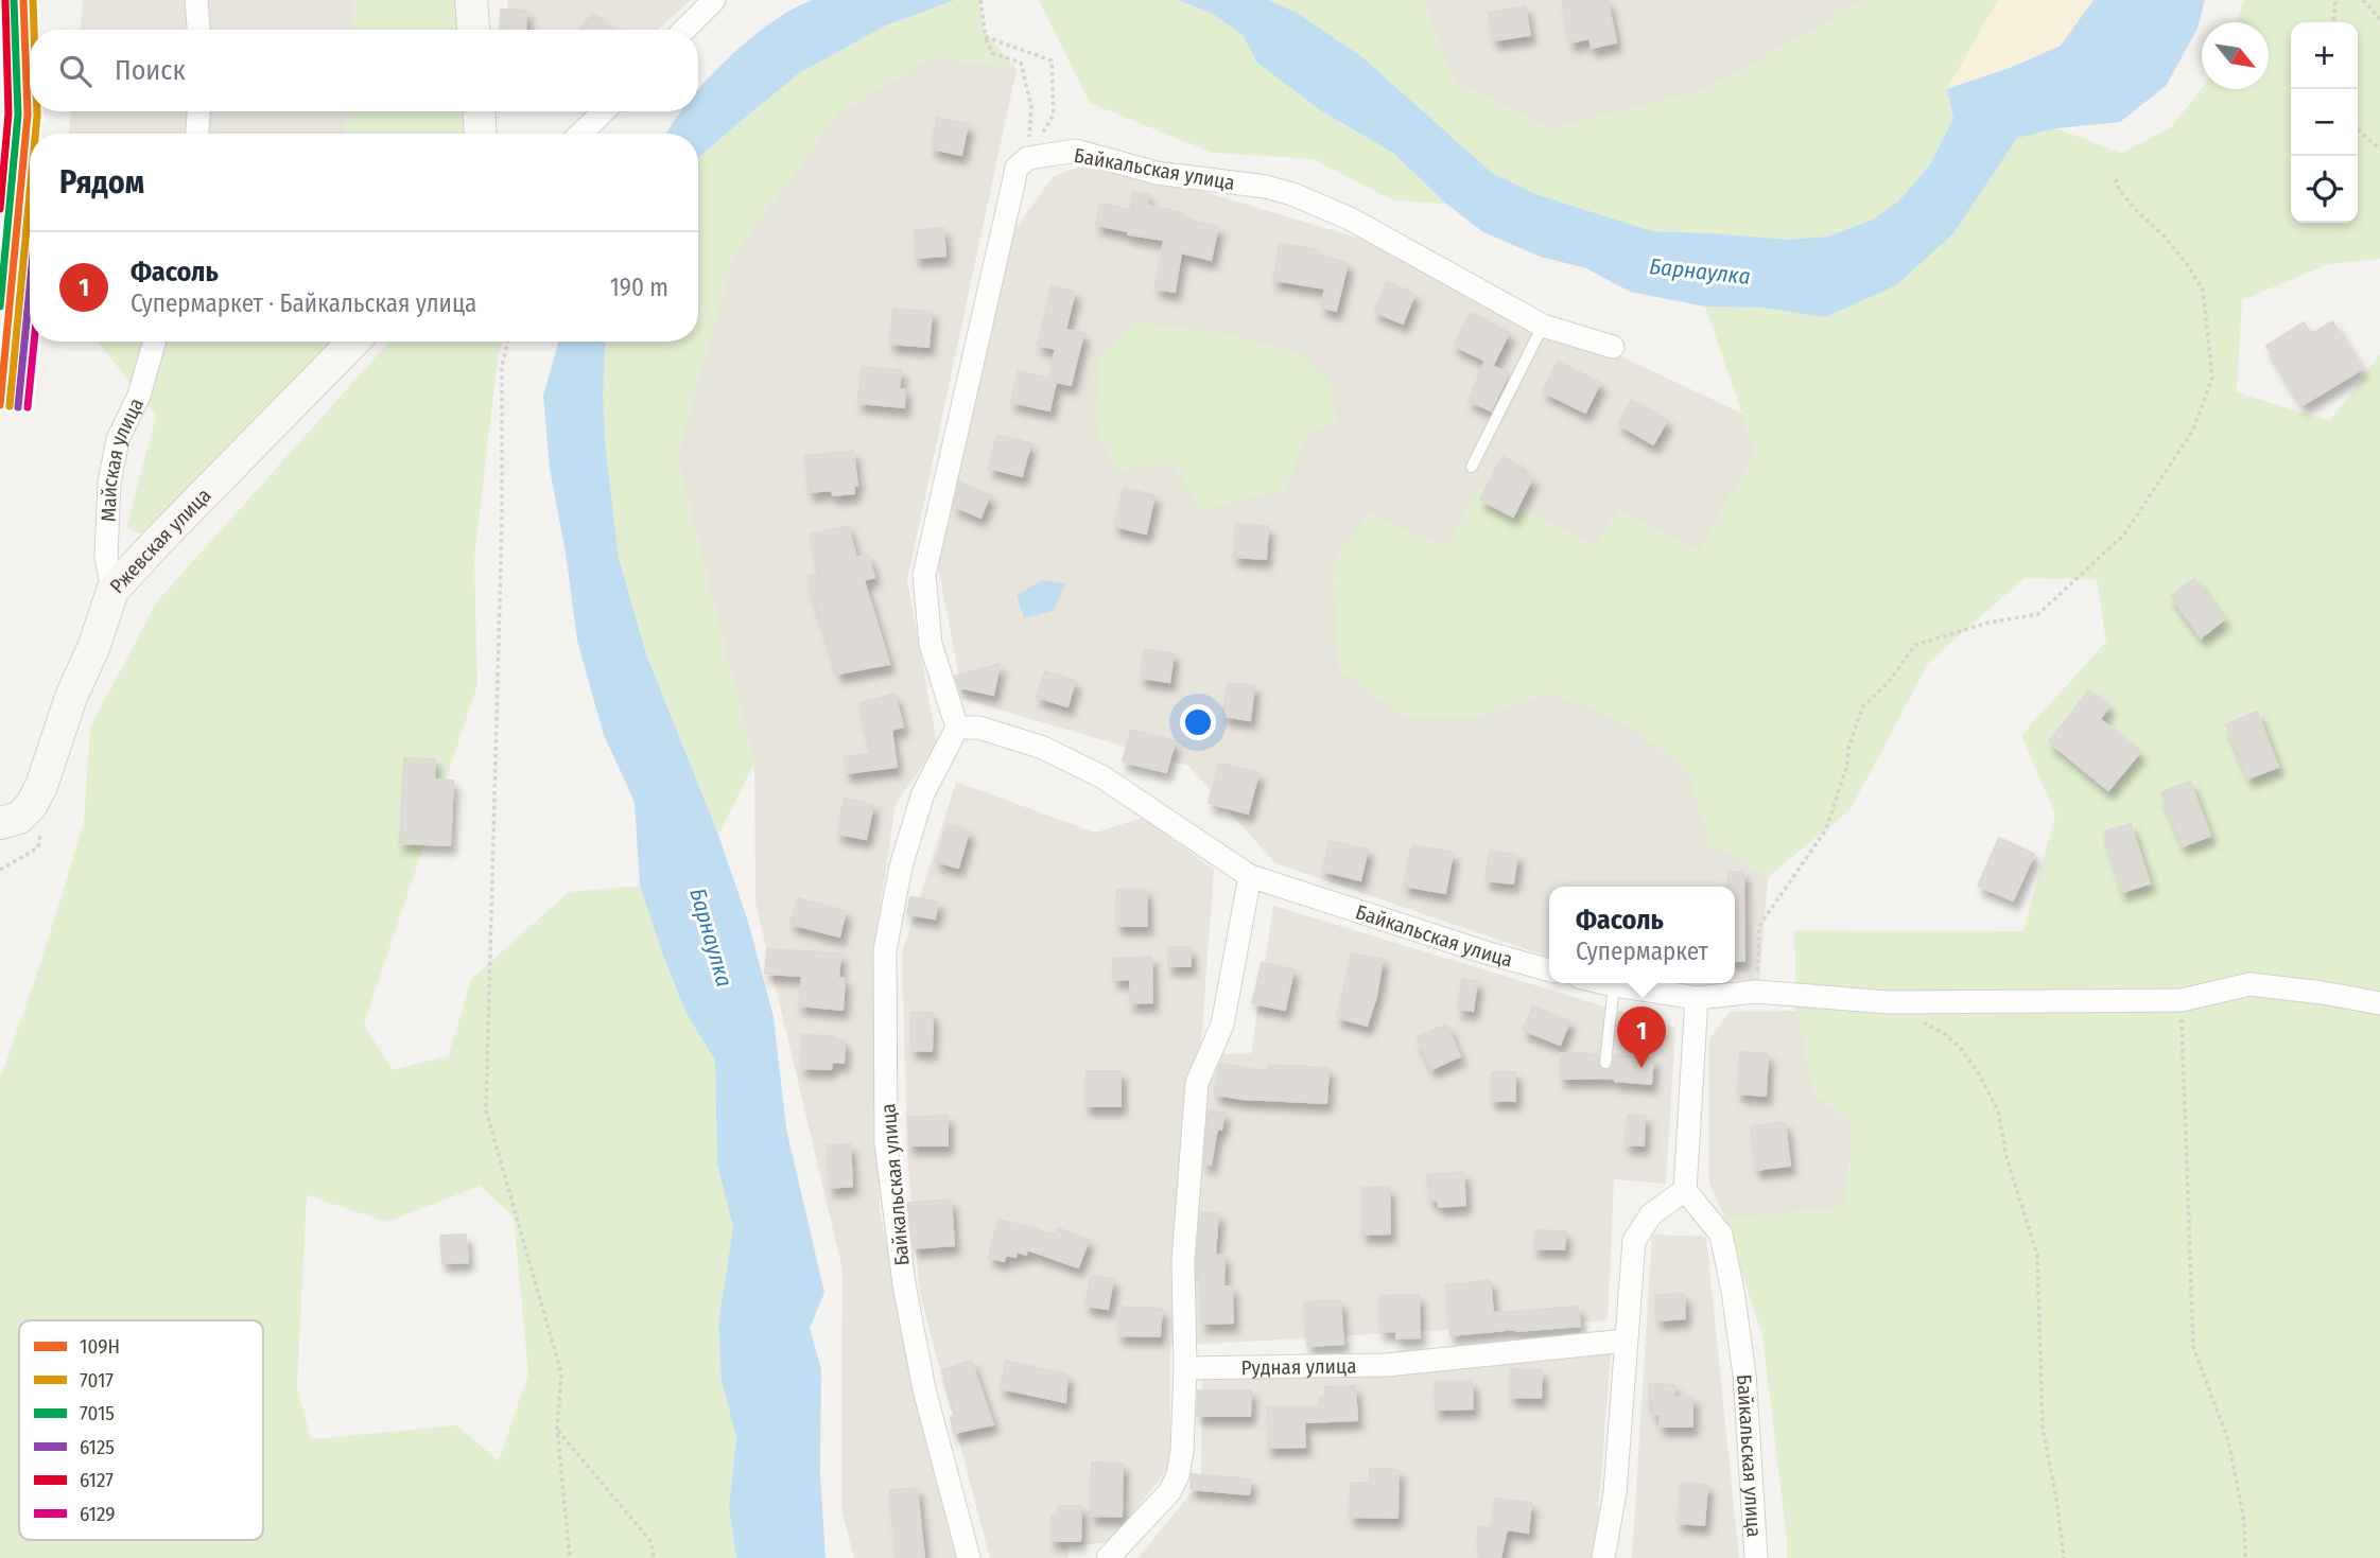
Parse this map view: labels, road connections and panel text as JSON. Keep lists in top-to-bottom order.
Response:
{
  "streets": {
    "main road": ["Ржевская улица"],
    "street": ["Байкальская улица", "Майская улица", "Рудная улица"]
  },
  "crossings": [
    ["Майская улица", "Ржевская улица"]
  ],
  "water": ["Барнаулка"],
  "lines": [
    "transit line 109Н",
    "transit line 7017",
    "transit line 7015",
    "transit line 6127",
    "transit line 6125",
    "transit line 6129"
  ],
  "legend": [
    "109Н",
    "7017",
    "7015",
    "6125",
    "6127",
    "6129"
  ],
  "north": "bottom right",
  "page": {
    "map_buttons": ["+", "−"],
    "search": "Поиск",
    "heading": "Рядом",
    "list": [
      {
        "mark": "1",
        "name": "Фасоль",
        "note": "Супермаркет · Байкальская улица",
        "value": "190 m"
      }
    ],
    "popup": ["Фасоль", "Супермаркет"],
    "pins": "1"
  }
}
